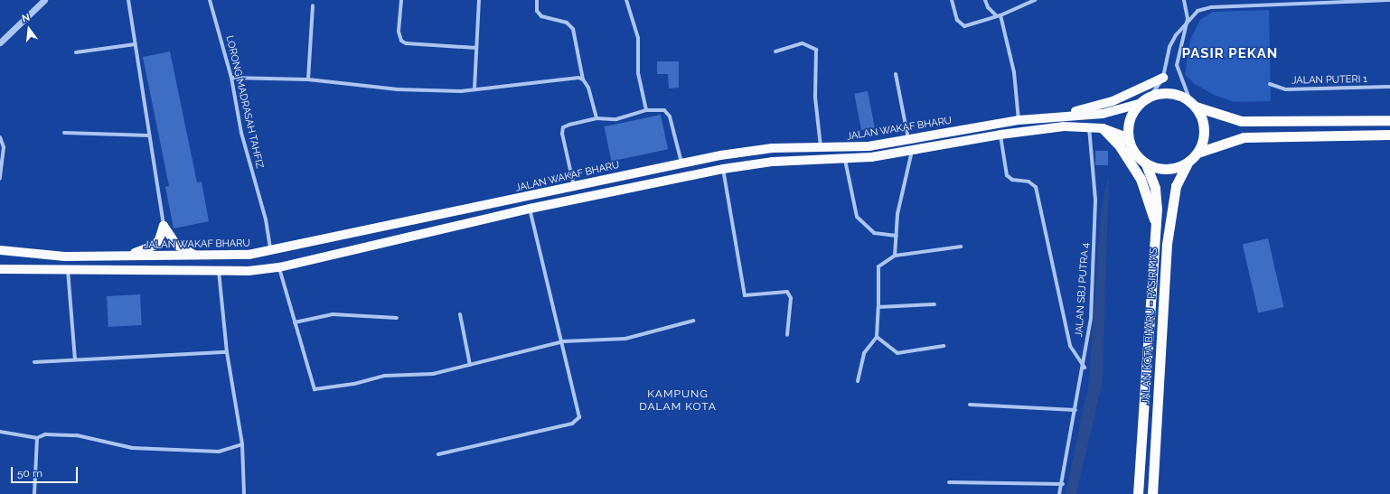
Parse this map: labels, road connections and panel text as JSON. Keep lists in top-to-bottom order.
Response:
{
  "streets": {
    "highway": ["JALAN KOTA BHARU - PASIR MAS"],
    "main road": ["JALAN WAKAF BHARU"],
    "street": ["JALAN PUTERI 1", "LORONG MADRASAH TAHFIZ", "JALAN SBJ PUTRA 4"]
  },
  "crossings": [
    ["LORONG MADRASAH TAHFIZ", "JALAN WAKAF BHARU"],
    ["JALAN WAKAF BHARU", "JALAN KOTA BHARU - PASIR MAS"]
  ],
  "districts": ["PASIR PEKAN", "KAMPUNG DALAM KOTA"],
  "scale_bar": "50 m",
  "north": "top"
}
